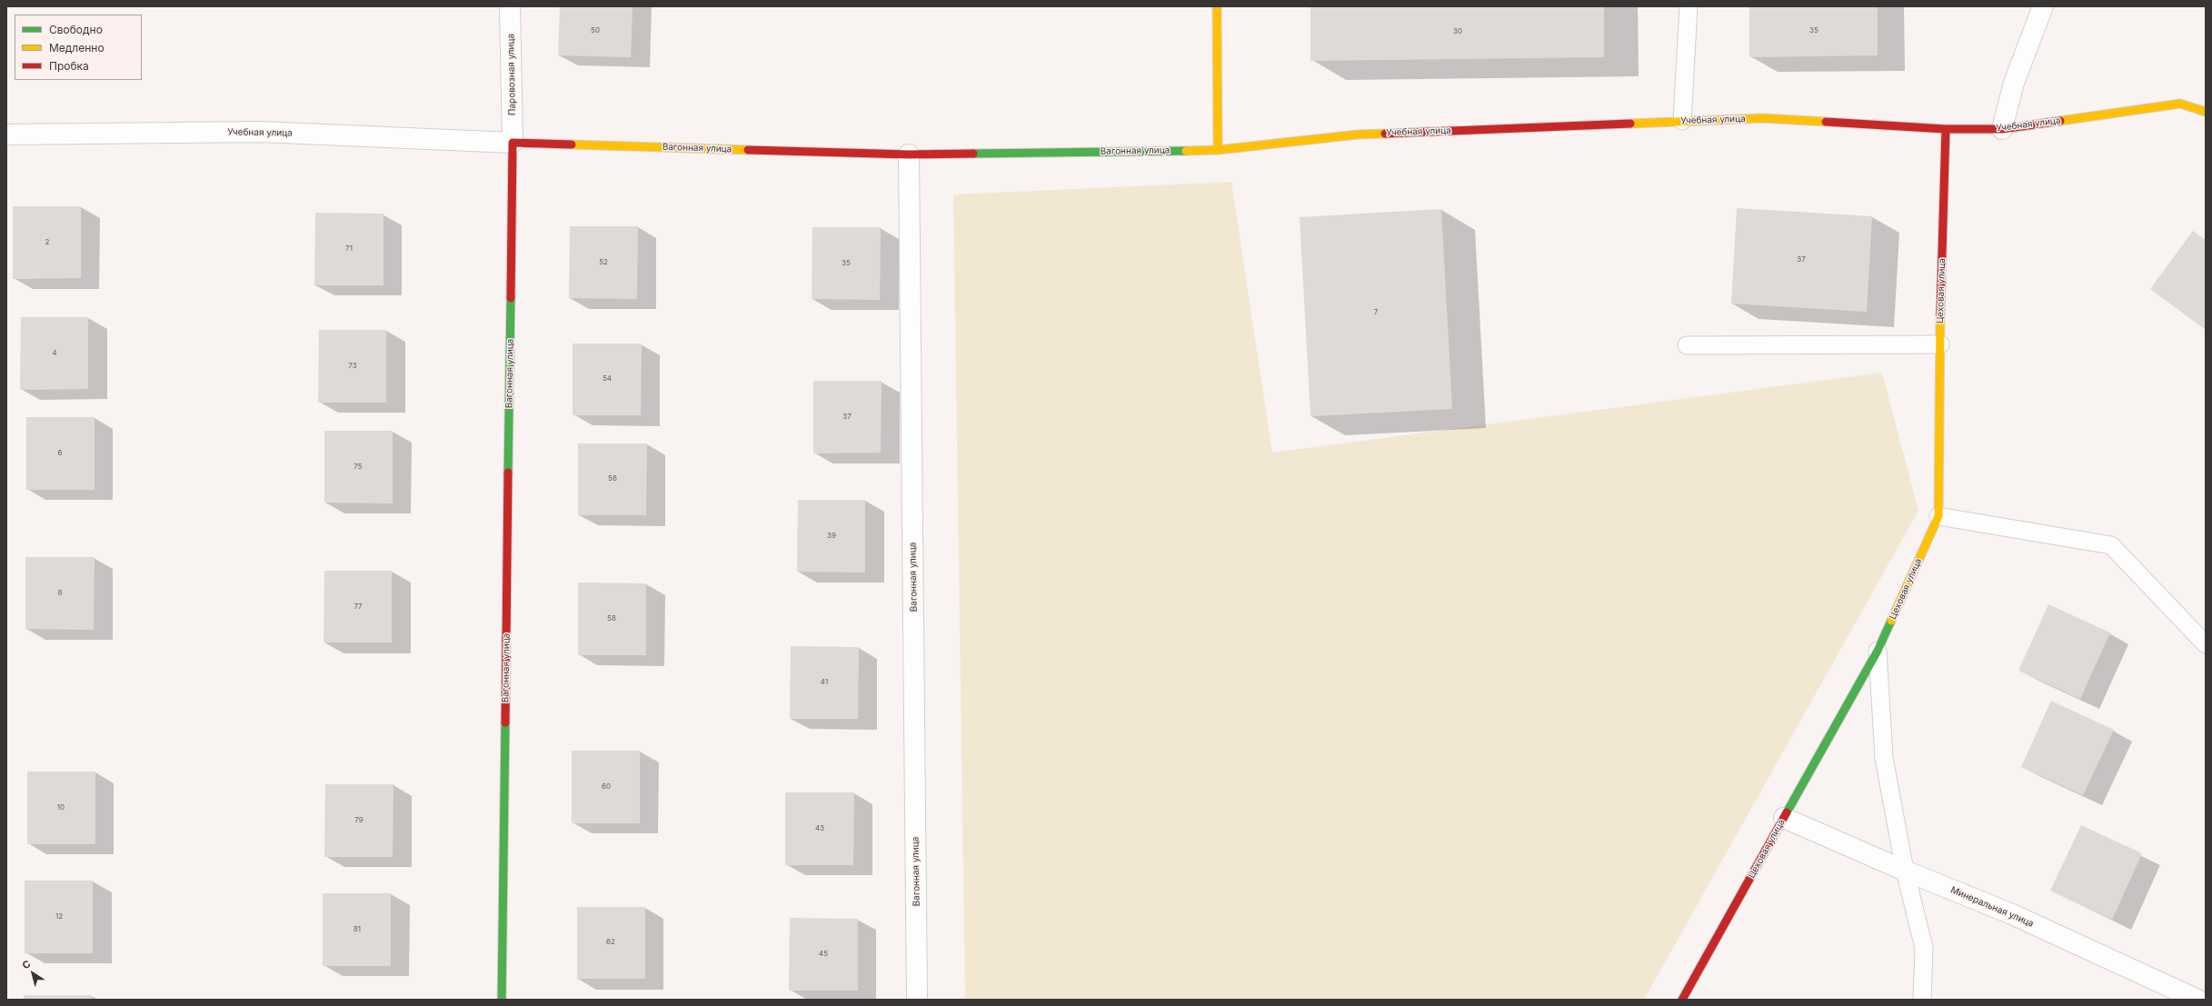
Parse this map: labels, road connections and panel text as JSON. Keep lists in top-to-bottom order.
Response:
{
  "streets": {
    "street": [
      "Паровозная улица",
      "Учебная улица",
      "Вагонная улица",
      "Цеховая улица",
      "Минеральная улица"
    ]
  },
  "crossings": [
    ["Паровозная улица", "Учебная улица"],
    ["Паровозная улица", "Вагонная улица"],
    ["Учебная улица", "Вагонная улица"],
    ["Учебная улица", "Цеховая улица"],
    ["Цеховая улица", "Минеральная улица"]
  ],
  "house_numbers": [
    "50",
    "35",
    "30",
    "2",
    "71",
    "37",
    "52",
    "35",
    "7",
    "4",
    "73",
    "54",
    "37",
    "6",
    "75",
    "56",
    "39",
    "8",
    "77",
    "58",
    "41",
    "60",
    "10",
    "79",
    "43",
    "12",
    "81",
    "62",
    "45"
  ],
  "legend": ["Свободно", "Медленно", "Пробка"],
  "north": "top left"
}
